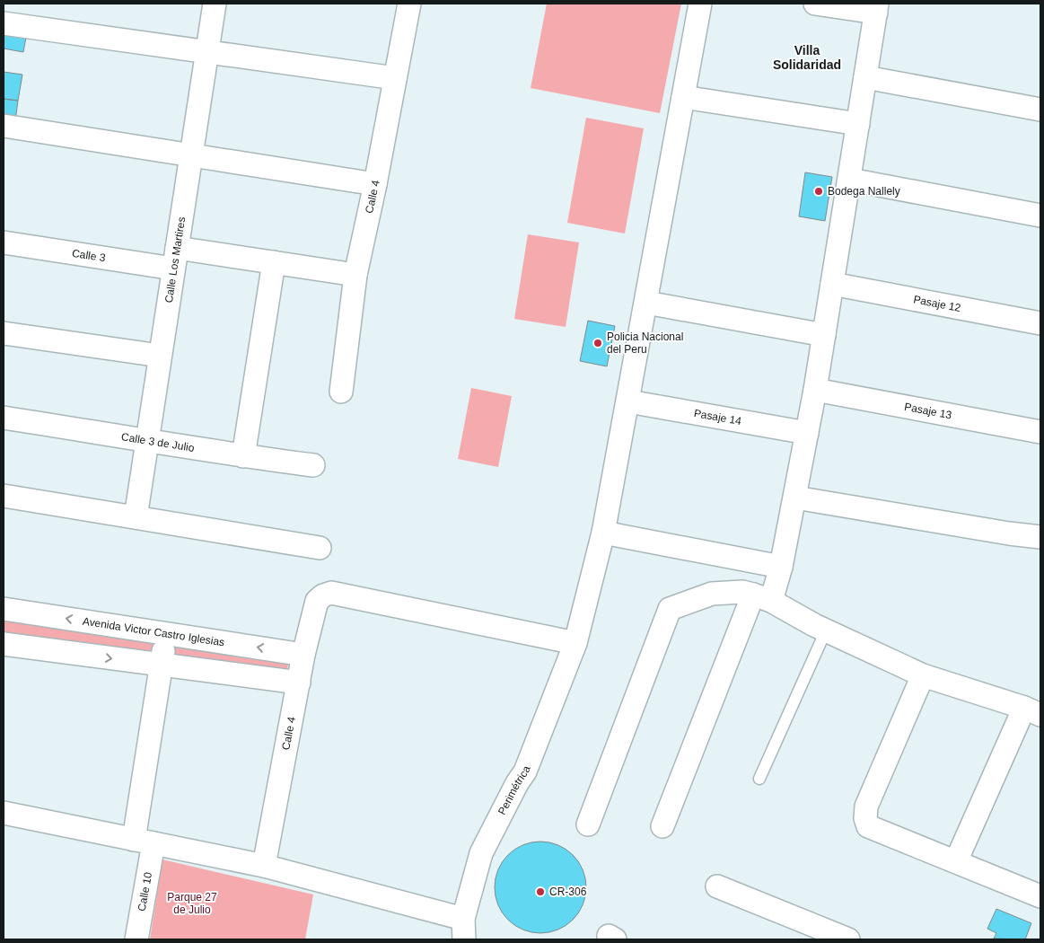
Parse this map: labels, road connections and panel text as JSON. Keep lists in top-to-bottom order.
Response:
{
  "streets": {
    "street": [
      "Calle 4",
      "Calle 3",
      "Calle Los Martires",
      "Pasaje 12",
      "Pasaje 13",
      "Pasaje 14",
      "Calle 3 de Julio",
      "Avenida Victor Castro Iglesias",
      "Perimétrica",
      "Calle 10"
    ]
  },
  "crossings": [
    ["Calle 4", "Calle 3"],
    ["Calle 4", "Avenida Victor Castro Iglesias"],
    ["Calle 4", "Perimétrica"],
    ["Calle 3", "Calle Los Martires"],
    ["Calle Los Martires", "Calle 3 de Julio"],
    ["Pasaje 14", "Perimétrica"],
    ["Avenida Victor Castro Iglesias", "Calle 10"]
  ],
  "districts": ["Villa Solidaridad"],
  "parks": ["Parque 27 de Julio"],
  "places": ["Bodega Nallely", "Policia Nacional del Peru", "CR-306"]
}
